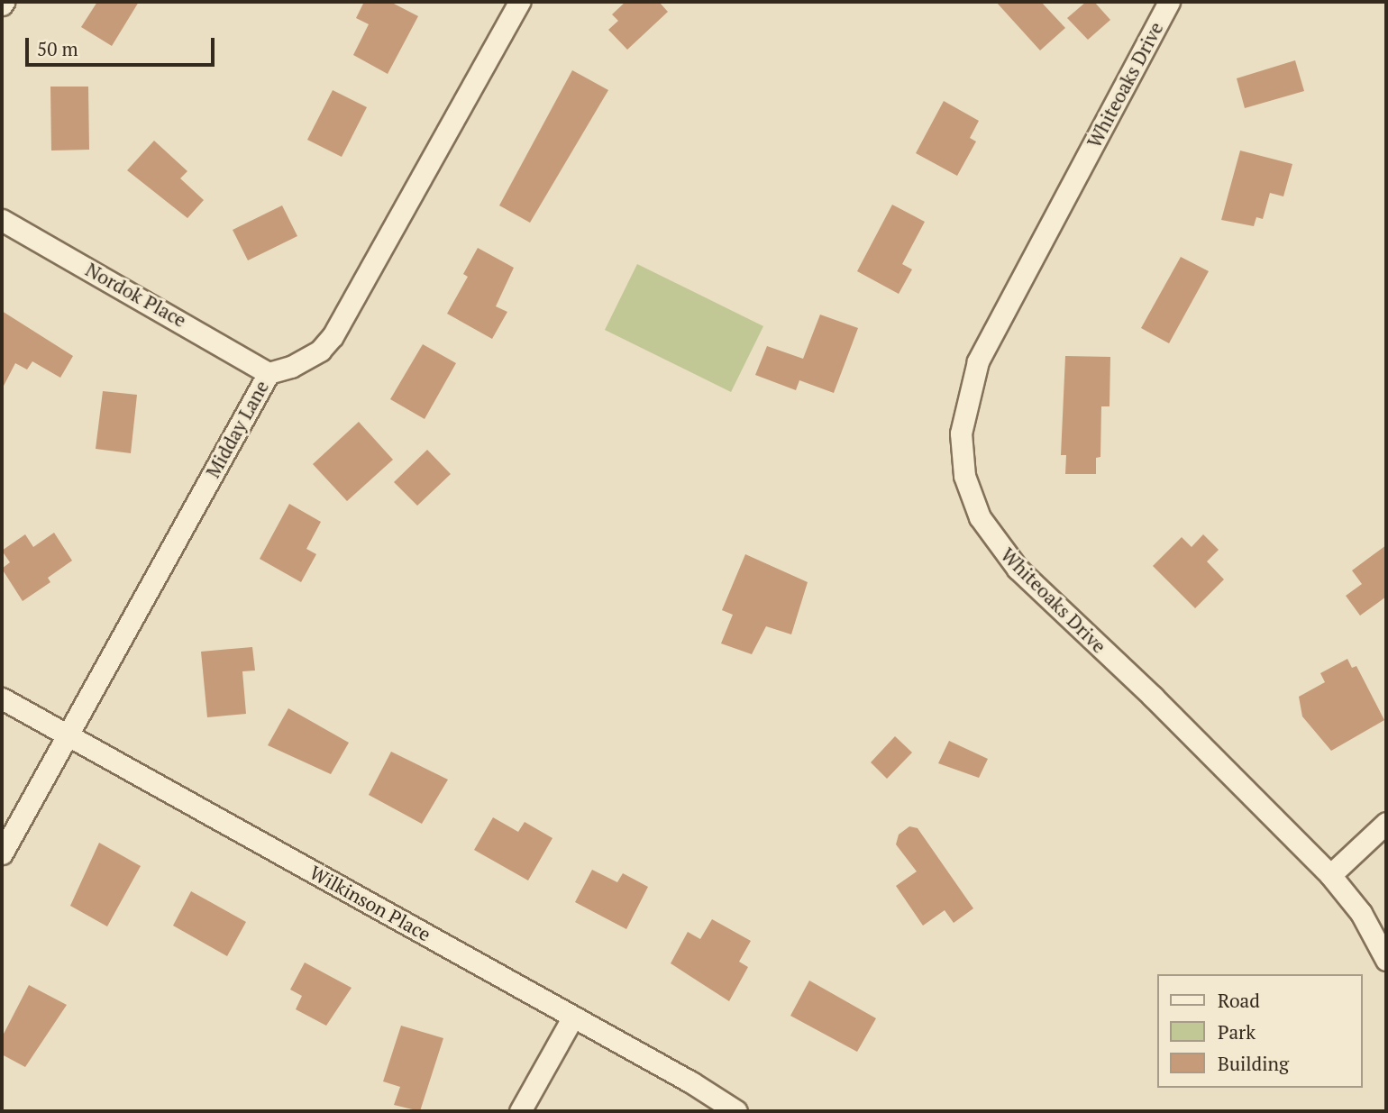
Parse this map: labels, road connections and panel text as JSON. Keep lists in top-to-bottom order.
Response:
{
  "streets": {
    "street": [
      "Whiteoaks Drive",
      "Nordok Place",
      "Midday Lane",
      "Wilkinson Place"
    ]
  },
  "crossings": [
    ["Nordok Place", "Midday Lane"],
    ["Midday Lane", "Wilkinson Place"]
  ],
  "legend": ["Road", "Park", "Building"],
  "scale_bar": "50 m"
}
